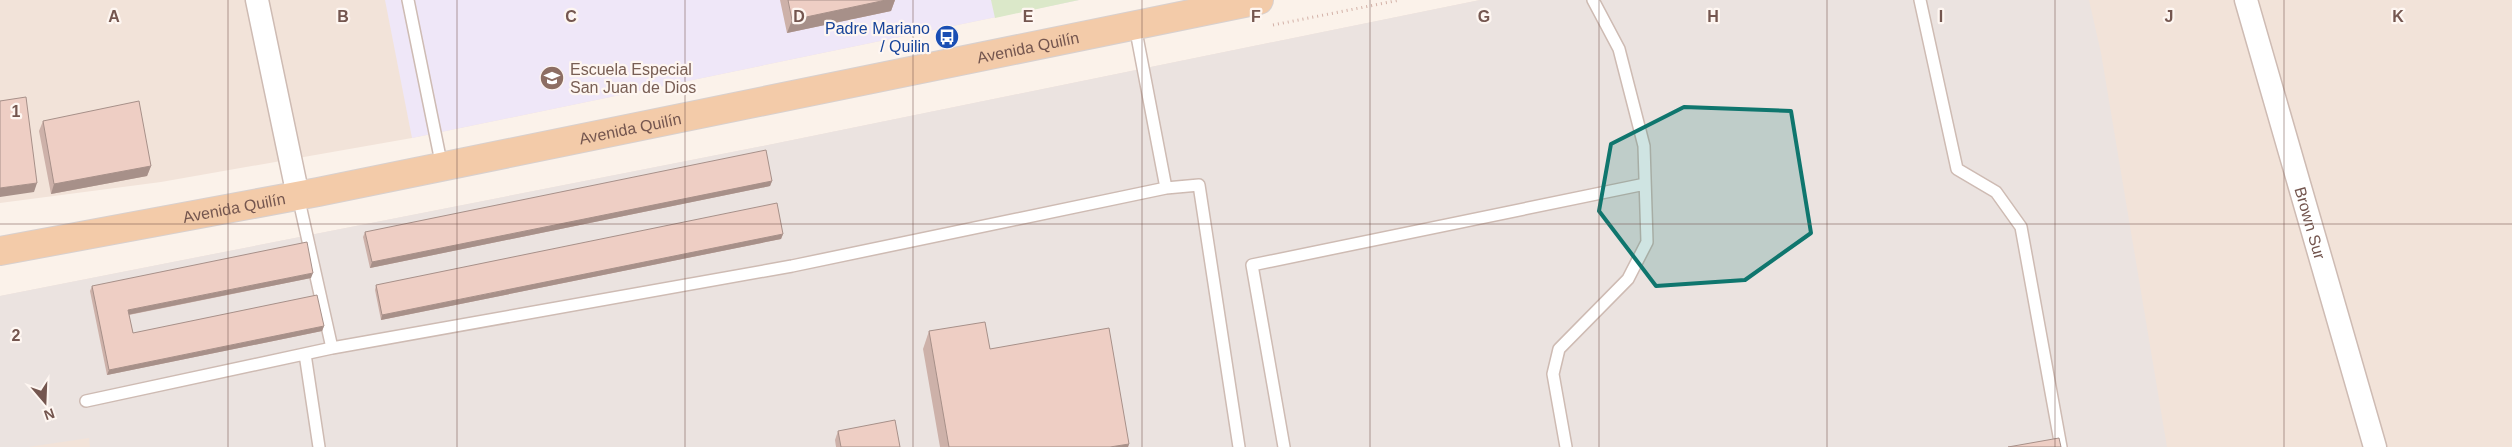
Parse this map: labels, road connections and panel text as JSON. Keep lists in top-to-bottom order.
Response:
{
  "streets": {
    "main road": ["Avenida Quilín"],
    "street": ["Brown Sur"]
  },
  "places": {
    "bus stop": ["Padre Mariano / Quilin"],
    "school or university": ["Escuela Especial San Juan de Dios"]
  },
  "north": "bottom",
  "grid": {
    "columns": [
      "A",
      "B",
      "C",
      "D",
      "E",
      "F",
      "G",
      "H",
      "I",
      "J",
      "K"
    ],
    "rows": ["1", "2"]
  }
}
